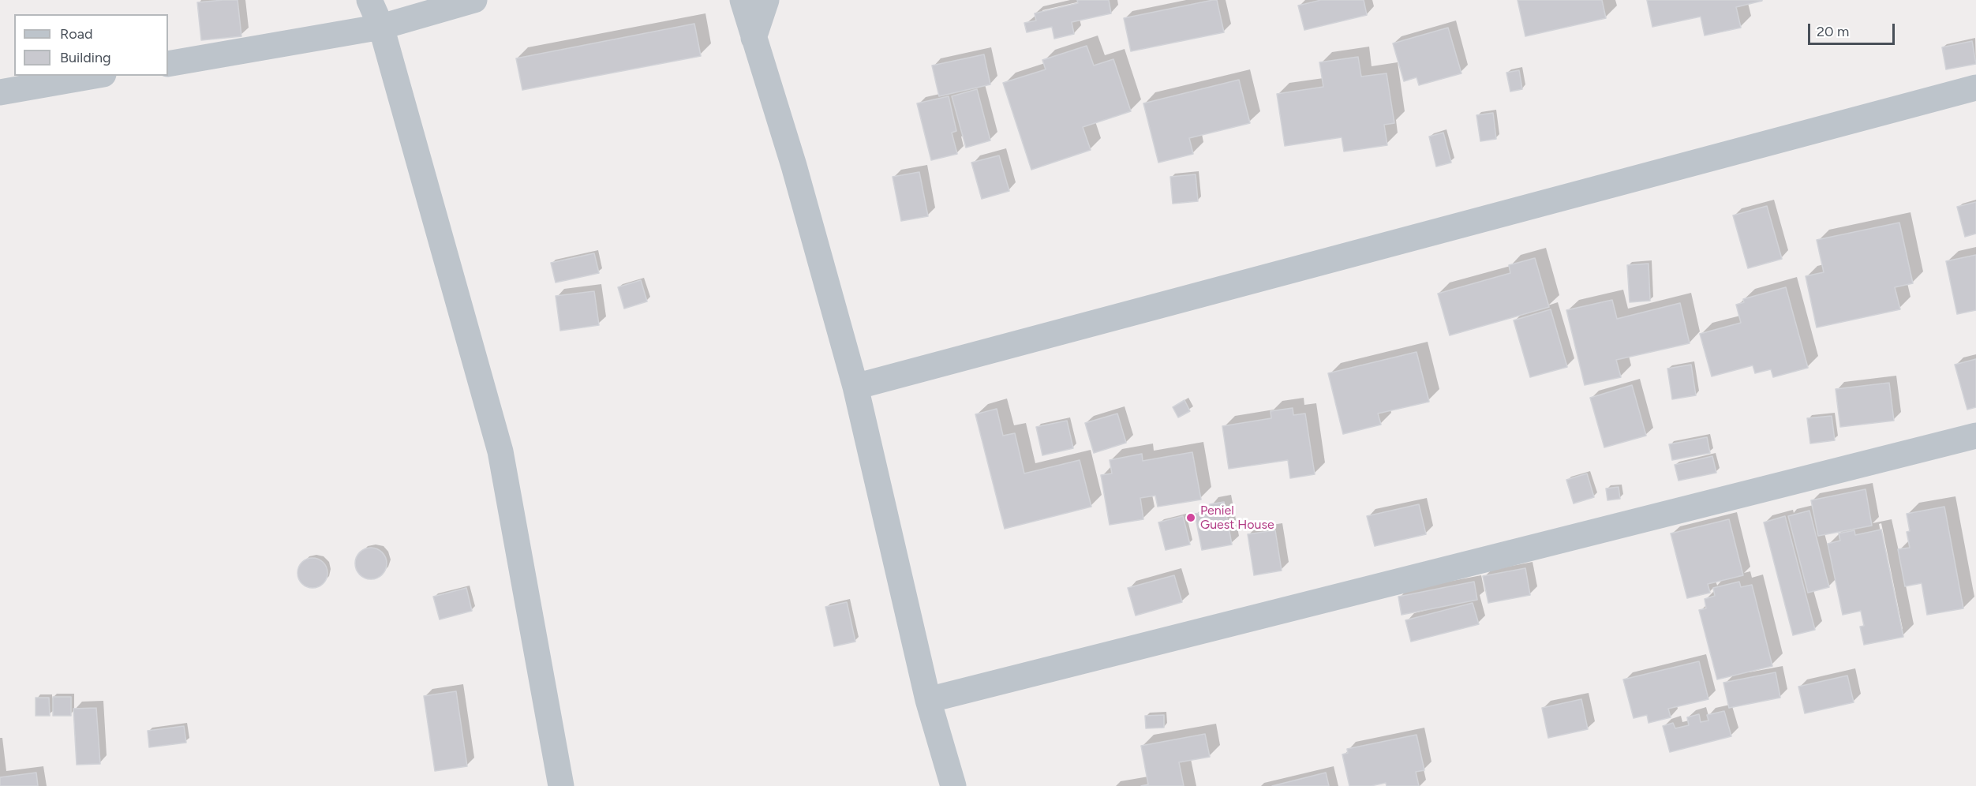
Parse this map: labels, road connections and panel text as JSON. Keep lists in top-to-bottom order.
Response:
{
  "places": ["Peniel Guest House"],
  "legend": ["Road", "Building"],
  "scale_bar": "20 m"
}
